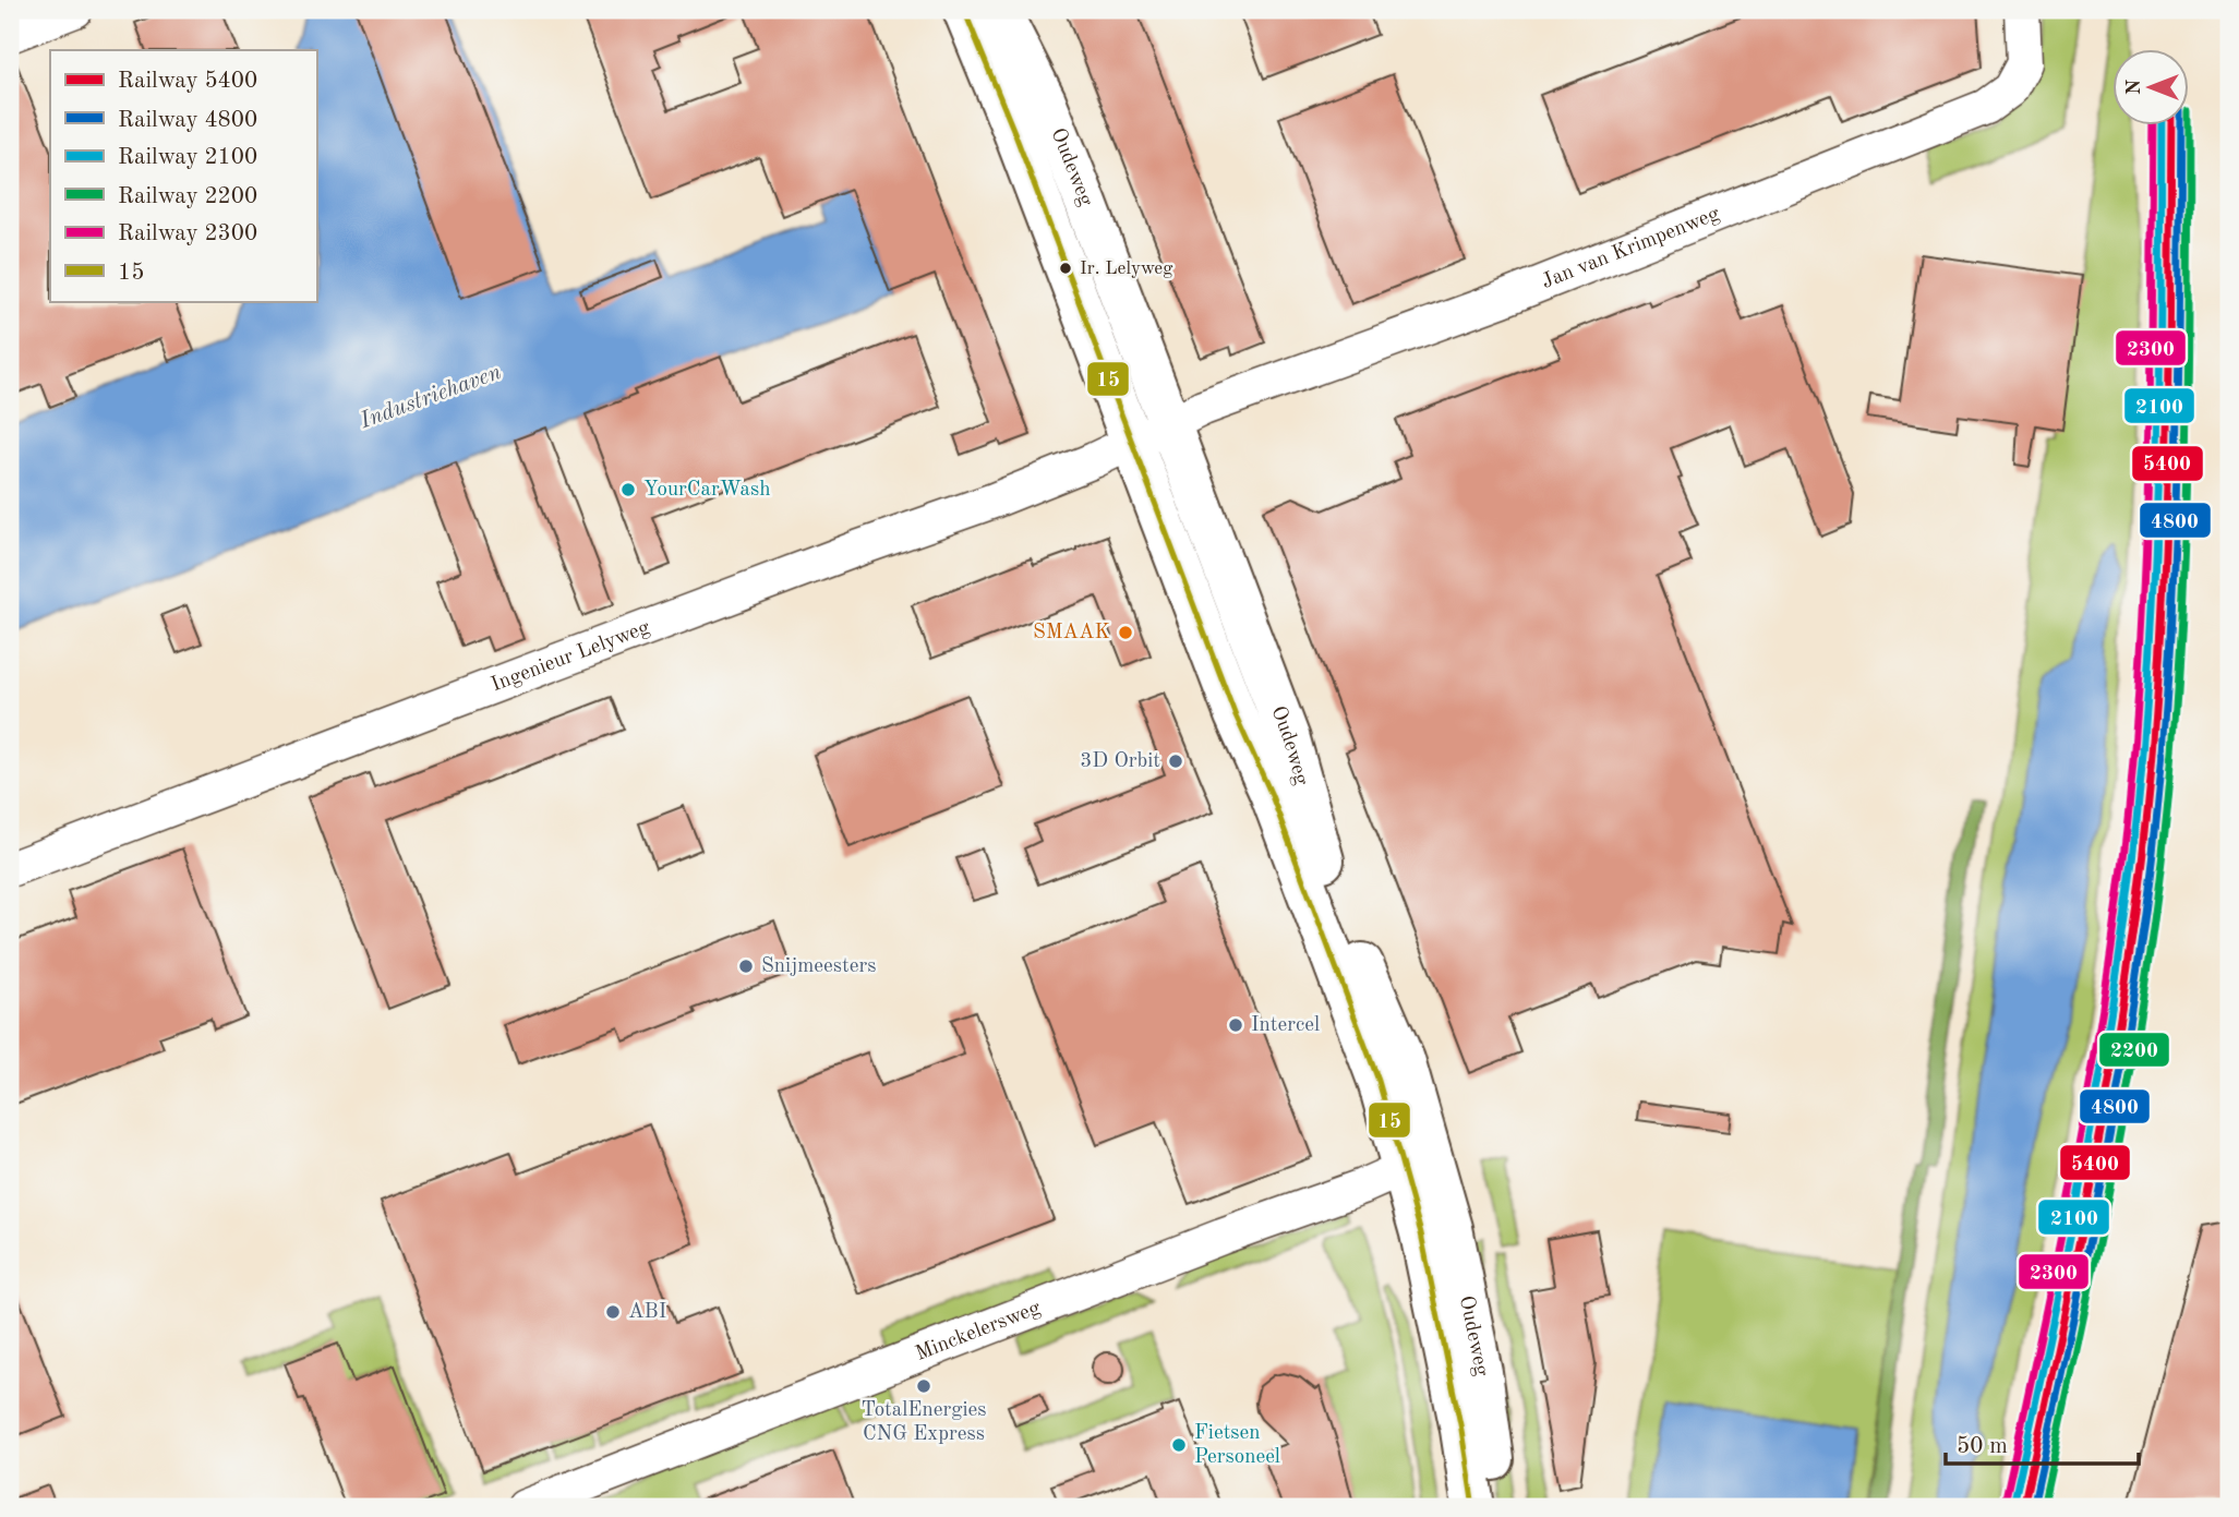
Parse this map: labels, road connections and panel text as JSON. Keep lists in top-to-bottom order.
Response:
{
  "streets": {
    "main road": ["Oudeweg"],
    "street": ["Jan van Krimpenweg", "Ingenieur Lelyweg", "Minckelersweg"]
  },
  "crossings": [
    ["Oudeweg", "Jan van Krimpenweg"],
    ["Oudeweg", "Ingenieur Lelyweg"],
    ["Oudeweg", "Minckelersweg"],
    ["Jan van Krimpenweg", "Ingenieur Lelyweg"]
  ],
  "water": ["Industriehaven"],
  "places": [
    "Ir. Lelyweg",
    "YourCarWash",
    "SMAAK",
    "3D Orbit",
    "Snijmeesters",
    "Intercel",
    "ABI",
    "TotalEnergies CNG Express",
    "Fietsen Personeel"
  ],
  "lines": [
    "transit line 15",
    "rail line 5400",
    "rail line 4800",
    "rail line 2100",
    "rail line 2200",
    "rail line 2300"
  ],
  "legend": [
    "Railway 5400",
    "Railway 4800",
    "Railway 2100",
    "Railway 2200",
    "Railway 2300",
    "15"
  ],
  "scale_bar": "50 m",
  "north": "left"
}
